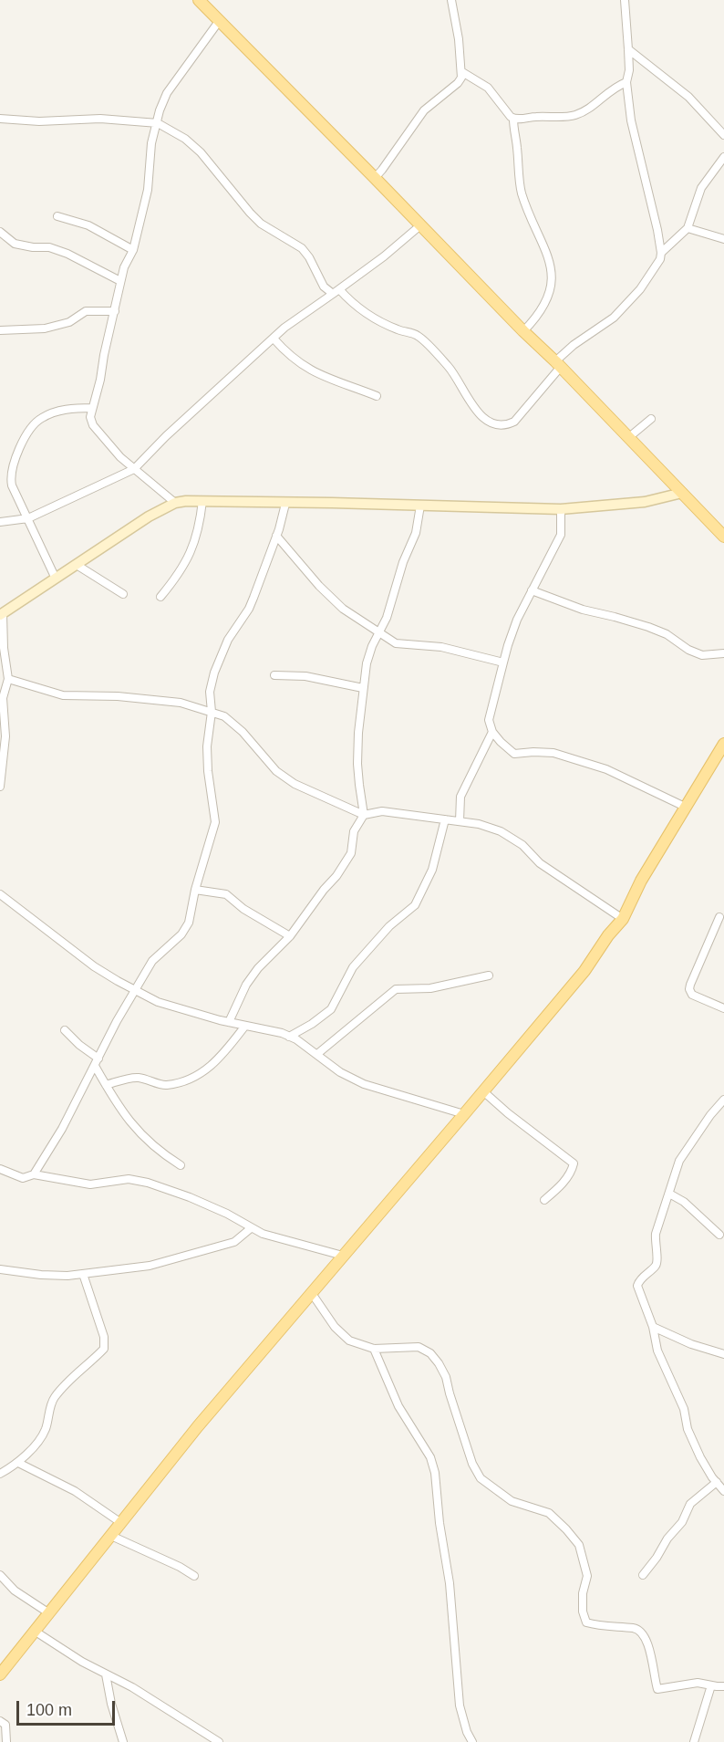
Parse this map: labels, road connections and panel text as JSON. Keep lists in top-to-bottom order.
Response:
{
  "scale_bar": "100 m"
}
